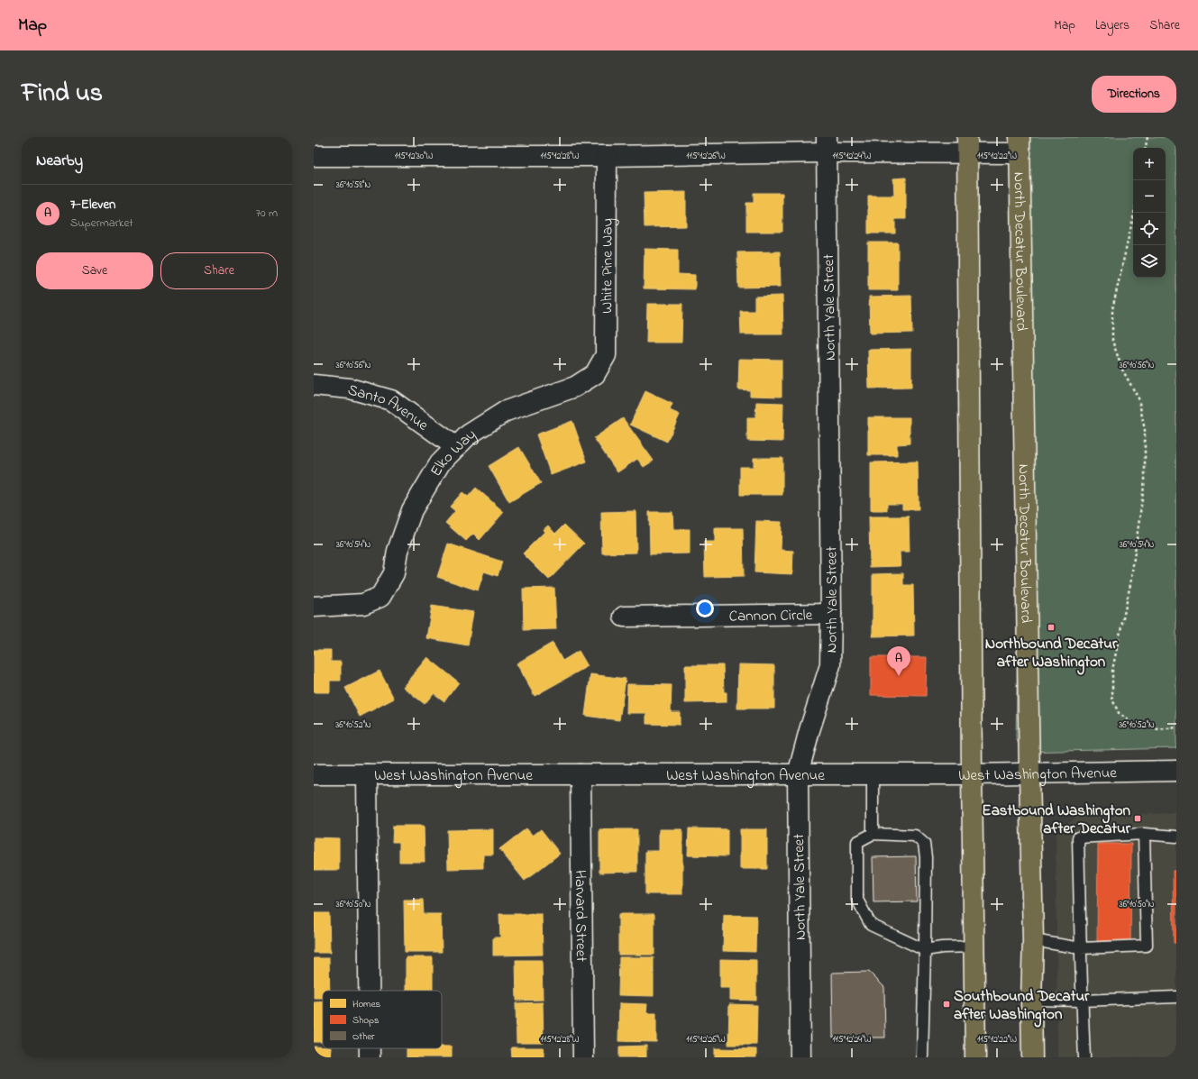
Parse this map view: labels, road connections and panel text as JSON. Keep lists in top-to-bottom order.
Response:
{
  "streets": {
    "main road": ["North Decatur Boulevard"],
    "street": [
      "White Pine Way",
      "North Yale Street",
      "Santo Avenue",
      "Elko Way",
      "Cannon Circle",
      "West Washington Avenue",
      "Harvard Street"
    ]
  },
  "crossings": [
    ["North Decatur Boulevard", "West Washington Avenue"],
    ["White Pine Way", "Elko Way"],
    ["North Yale Street", "Cannon Circle"],
    ["North Yale Street", "West Washington Avenue"],
    ["Santo Avenue", "Elko Way"],
    ["West Washington Avenue", "Harvard Street"]
  ],
  "places": {
    "transit": ["Northbound Decatur after Washington", "Eastbound Washington after Decatur", "Southbound Decatur after Washington"]
  },
  "legend": ["Homes", "Shops", "Other"],
  "page": {
    "header": "Map",
    "nav": ["Map", "Layers", "Share"],
    "title": "Find us",
    "buttons": [
      "Directions",
      ["Save", "Share"]
    ],
    "heading": "Nearby",
    "map_buttons": ["+", "−"],
    "list": [
      {
        "mark": "A",
        "name": "7-Eleven",
        "note": "Supermarket",
        "value": "70 m"
      }
    ],
    "pins": "A"
  },
  "coordinates": [
    "115°12'30\"W",
    "115°12'28\"W",
    "115°12'26\"W",
    "115°12'24\"W",
    "115°12'22\"W",
    "36°10'58\"N",
    "36°10'56\"N",
    "36°10'54\"N",
    "36°10'52\"N",
    "36°10'50\"N"
  ]
}
